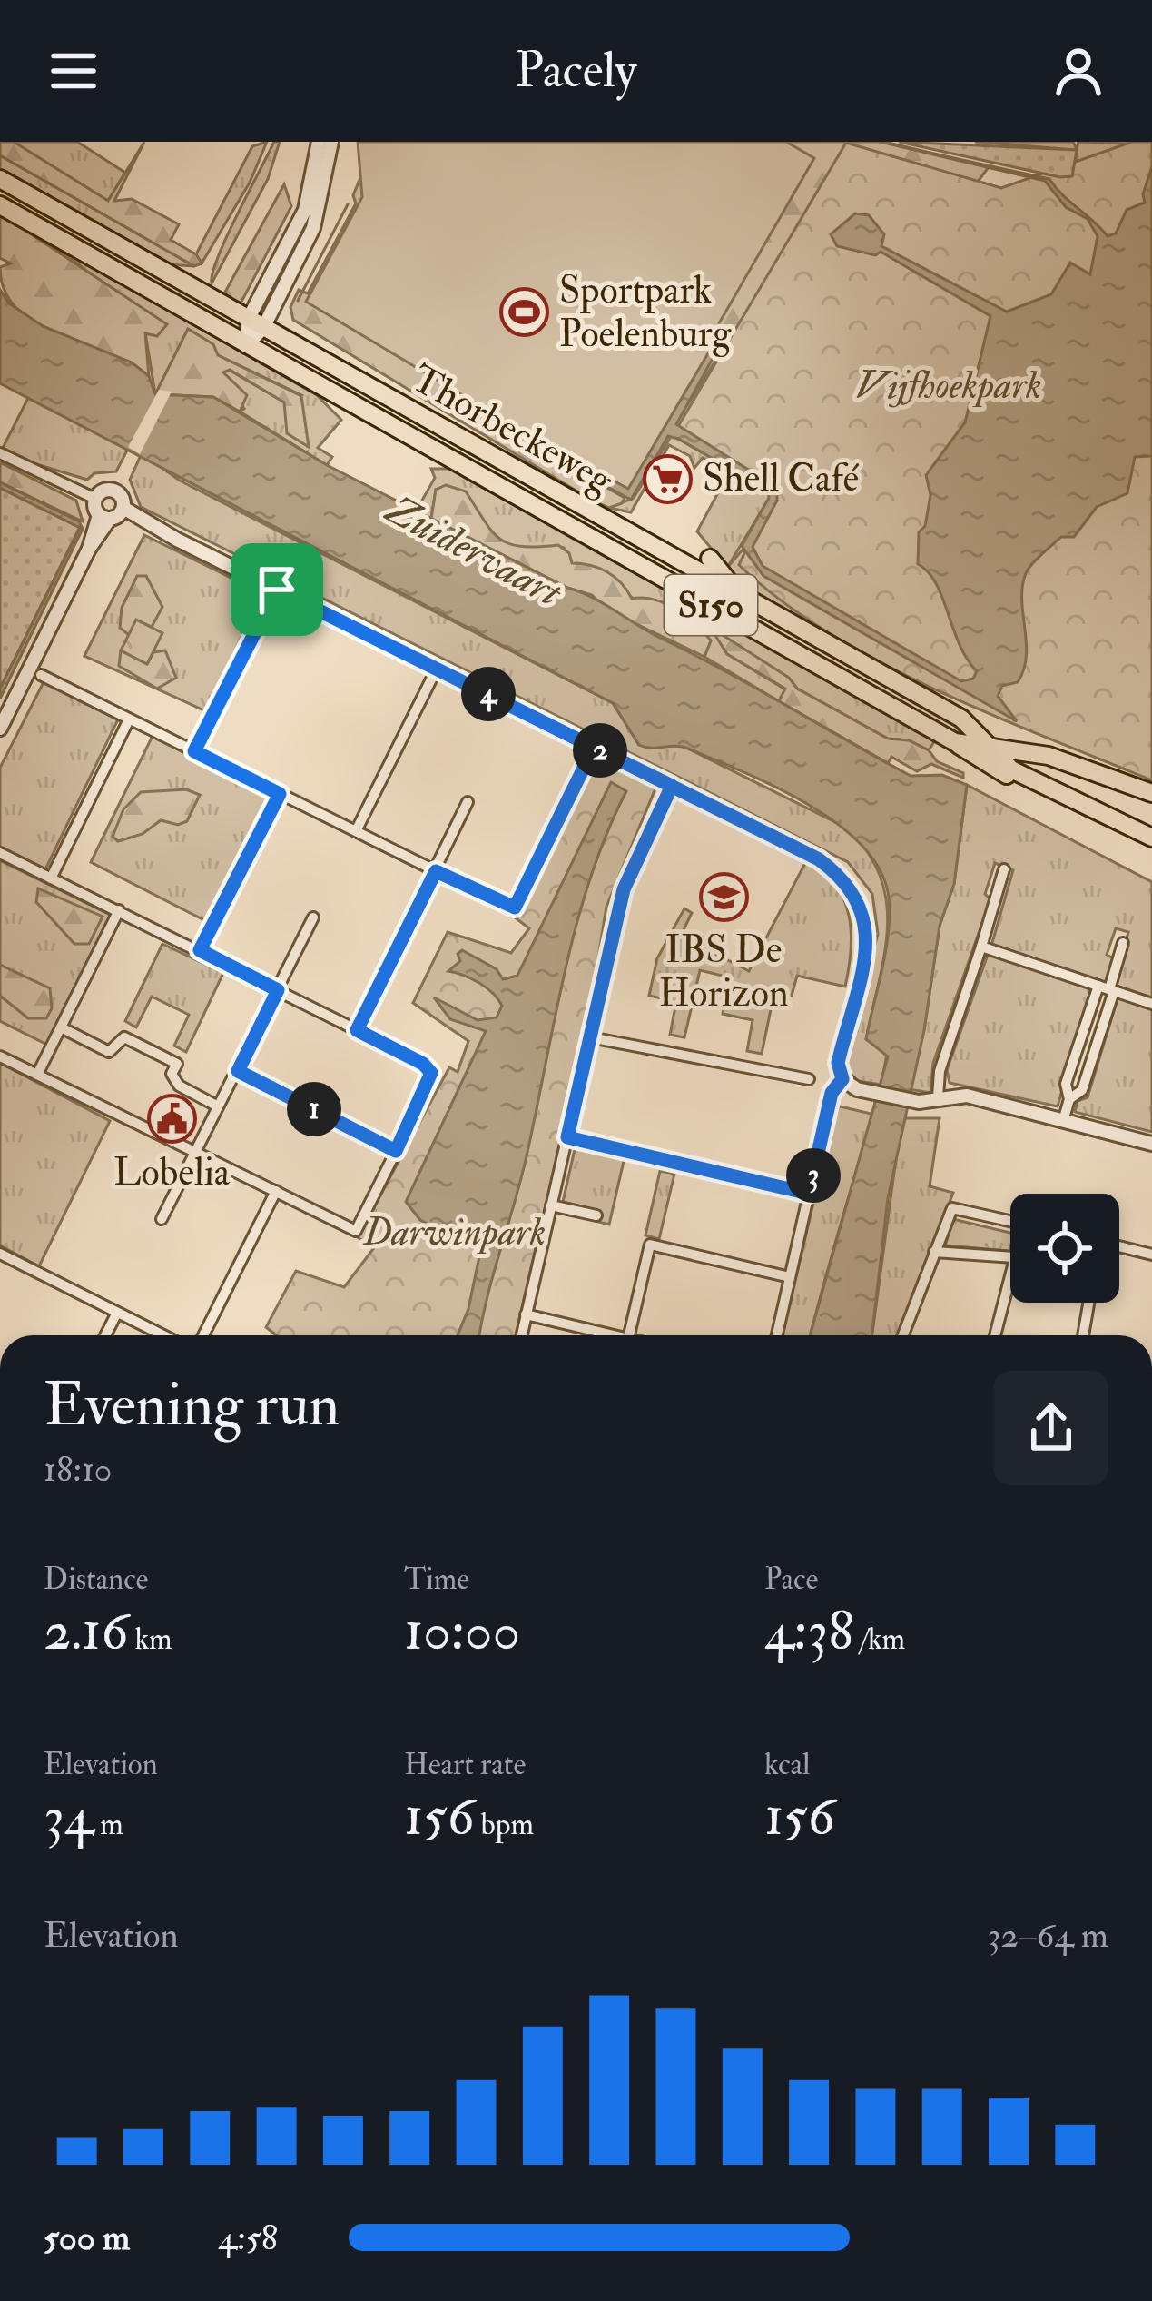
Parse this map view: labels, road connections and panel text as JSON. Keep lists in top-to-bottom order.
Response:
{
  "streets": {
    "main road": ["Thorbeckeweg", "S150"]
  },
  "crossings": [
    ["Thorbeckeweg", "S150"]
  ],
  "water": ["Zuidervaart"],
  "parks": ["Vijfhoekpark", "Darwinpark"],
  "places": {
    "sports": ["Sportpark Poelenburg"],
    "supermarket": ["Shell Café"],
    "school or university": ["IBS De Horizon"],
    "public building": ["Lobelia"]
  },
  "page": {
    "header": "Pacely",
    "pins": [
      "4",
      "2",
      "1",
      "3"
    ],
    "heading": ["Evening run", "18:10"],
    "stats": [
      ["Distance", "2.16 km"],
      ["Time", "10:00"],
      ["Pace", "4:38 /km"],
      ["Elevation", "34 m"],
      ["Heart rate", "156 bpm"],
      ["kcal", "156"]
    ],
    "chart": ["Elevation", "32–64 m"],
    "list": [
      {
        "name": "500 m",
        "note": "4:58"
      }
    ]
  }
}
